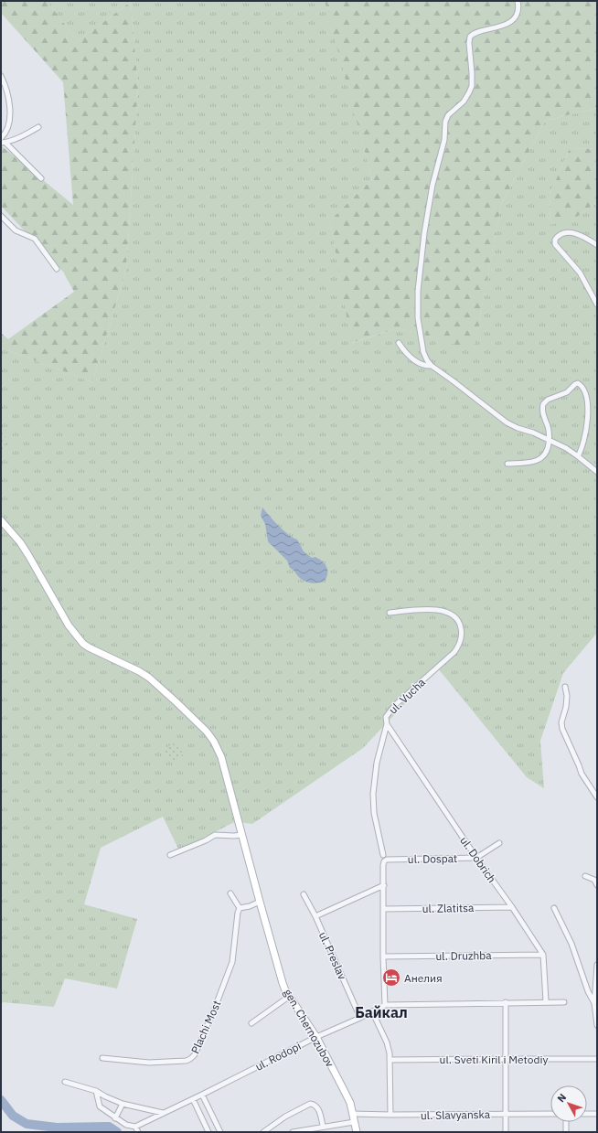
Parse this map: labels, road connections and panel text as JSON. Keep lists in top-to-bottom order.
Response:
{
  "streets": {
    "street": [
      "ul. Vucha",
      "ul. Dospat",
      "ul. Dobrich",
      "ul. Zlatitsa",
      "ul. Preslav",
      "ul. Druzhba",
      "Plachi Most",
      "gen. Chernozubov",
      "ul. Rodopi",
      "ul. Sveti Kiril i Metodiy",
      "ul. Slavyanska"
    ]
  },
  "crossings": [
    ["ul. Vucha", "ul. Dobrich"],
    ["ul. Dospat", "ul. Dobrich"],
    ["ul. Dobrich", "ul. Zlatitsa"],
    ["ul. Dobrich", "ul. Druzhba"],
    ["ul. Dobrich", "ul. Rodopi"],
    ["ul. Preslav", "ul. Rodopi"],
    ["gen. Chernozubov", "ul. Rodopi"],
    ["gen. Chernozubov", "ul. Slavyanska"]
  ],
  "districts": ["Байкал"],
  "places": {
    "hotel": ["Анелия"]
  },
  "north": "top left"
}
